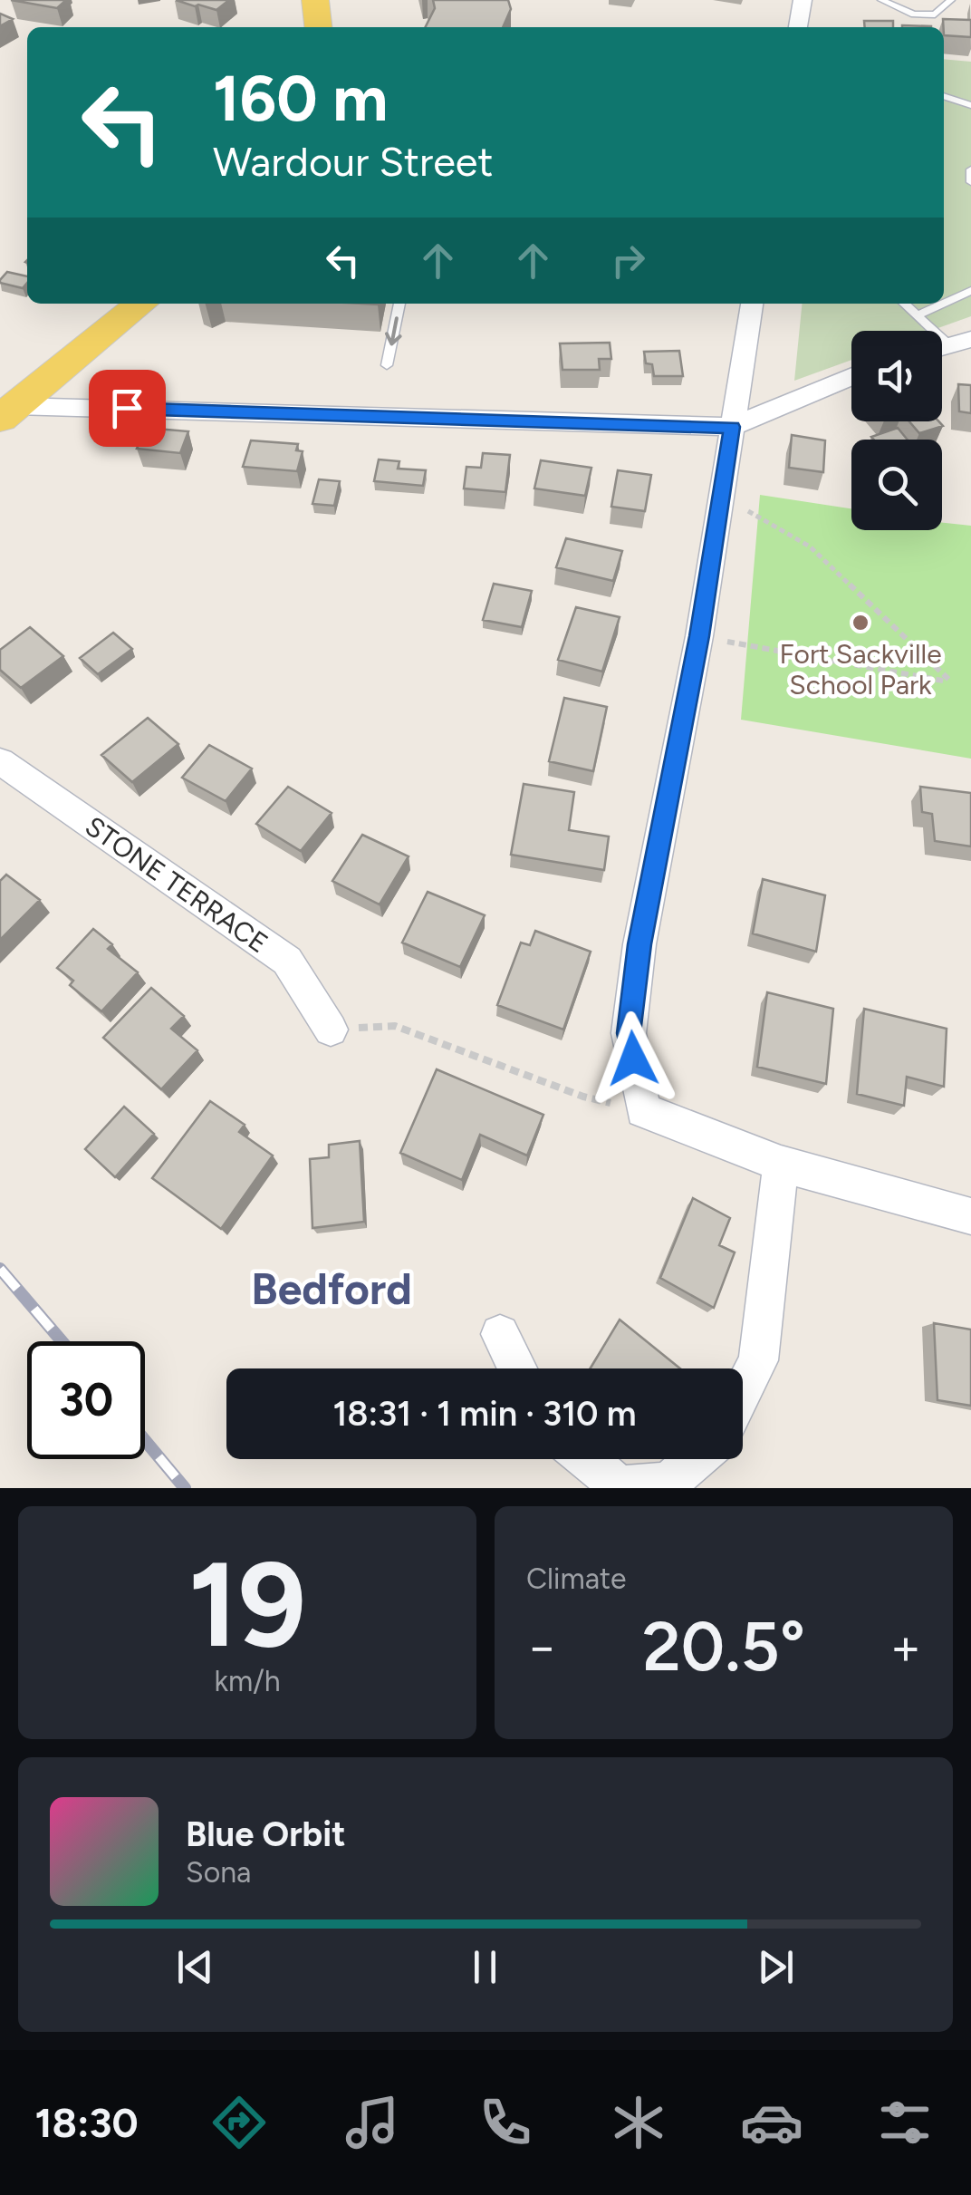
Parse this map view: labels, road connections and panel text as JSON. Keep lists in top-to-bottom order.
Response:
{
  "streets": {
    "street": ["STONE TERRACE"]
  },
  "districts": ["Bedford"],
  "places": ["Fort Sackville School Park"],
  "page": {
    "turn": ["160 m", "Wardour Street"],
    "limit": "30",
    "trip": "18:31 · 1 min · 310 m",
    "tile": [
      ["19", "km/h"],
      "Climate"
    ],
    "heat": ["−", "20.5°", "+"],
    "song": ["Blue Orbit", "Sona"],
    "tabs": "18:30"
  }
}
